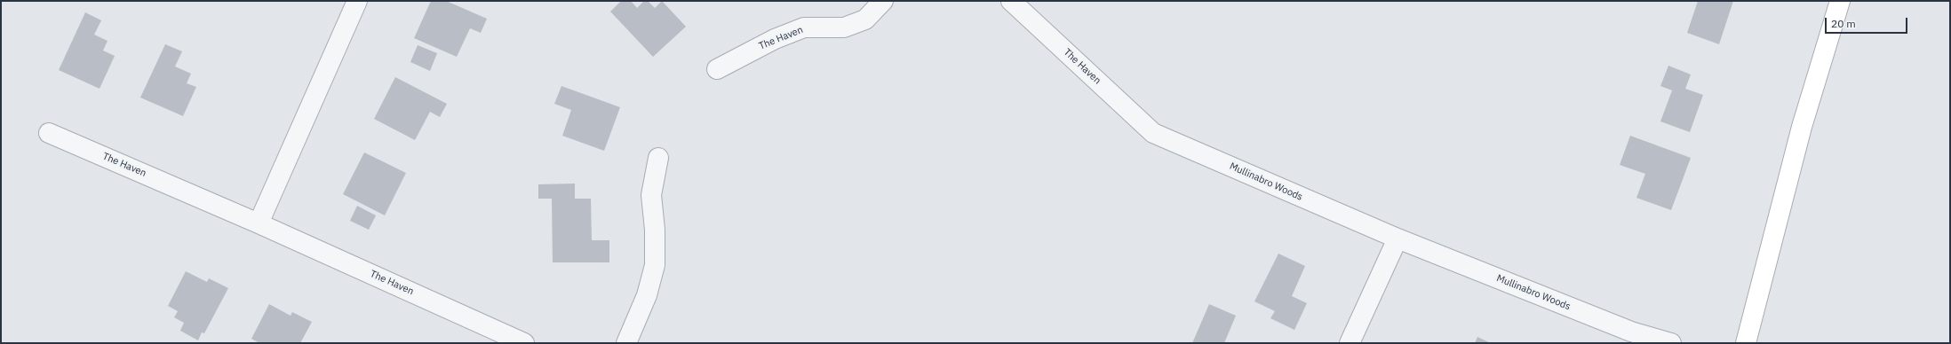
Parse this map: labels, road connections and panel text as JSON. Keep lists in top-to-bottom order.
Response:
{
  "streets": {
    "street": ["The Haven", "Mullinabro Woods"]
  },
  "crossings": [
    ["The Haven", "Mullinabro Woods"]
  ],
  "scale_bar": "20 m"
}
